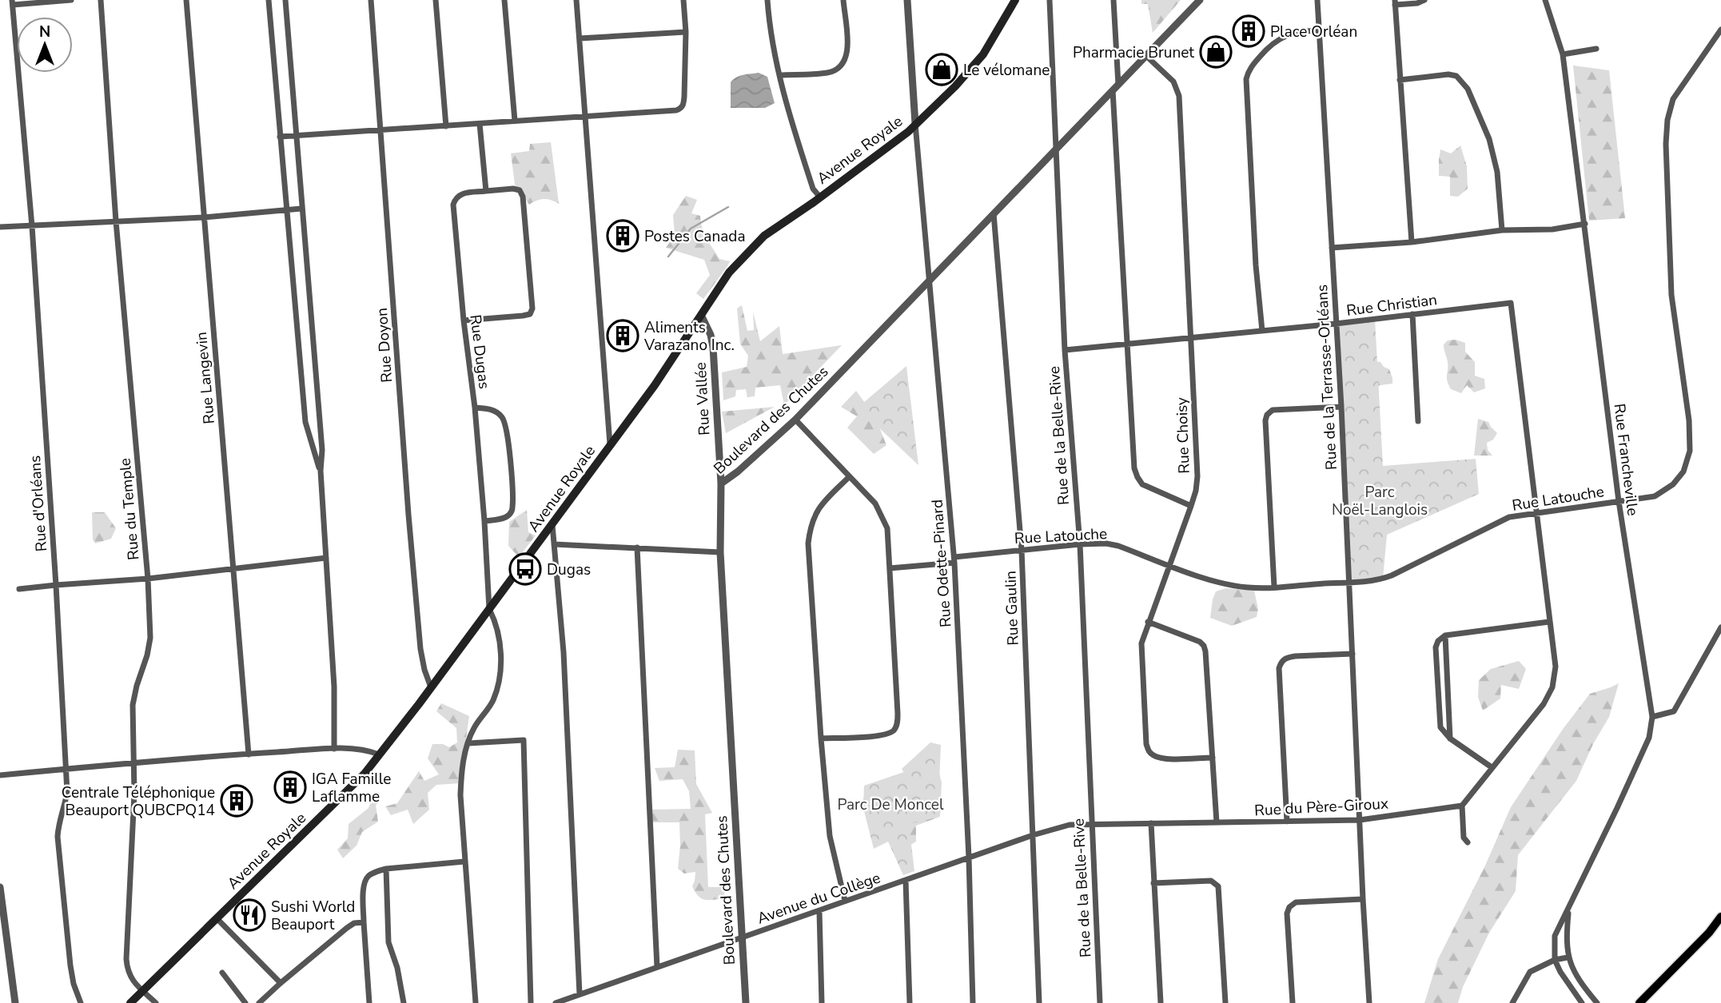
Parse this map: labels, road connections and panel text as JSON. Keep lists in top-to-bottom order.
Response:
{
  "streets": {
    "main road": ["Avenue Royale"],
    "street": [
      "Rue Christian",
      "Rue Doyon",
      "Rue Dugas",
      "Rue de la Terrasse-Orléans",
      "Rue Langevin",
      "Rue Vallée",
      "Boulevard des Chutes",
      "Rue de la Belle-Rive",
      "Rue Choisy",
      "Rue Francheville",
      "Rue Latouche",
      "Rue d'Orléans",
      "Rue du Temple",
      "Rue Odette-Pinard",
      "Rue Gaulin",
      "Rue du Père-Giroux",
      "Avenue du Collège"
    ]
  },
  "crossings": [
    ["Avenue Royale", "Rue Doyon"],
    ["Avenue Royale", "Rue Dugas"],
    ["Avenue Royale", "Rue Vallée"],
    ["Avenue Royale", "Rue du Temple"],
    ["Avenue Royale", "Rue Odette-Pinard"],
    ["Rue Christian", "Rue de la Terrasse-Orléans"],
    ["Rue Christian", "Rue de la Belle-Rive"],
    ["Rue Christian", "Rue Choisy"],
    ["Rue Christian", "Rue Latouche"],
    ["Rue de la Terrasse-Orléans", "Rue Latouche"],
    ["Rue de la Terrasse-Orléans", "Rue du Père-Giroux"],
    ["Rue Vallée", "Boulevard des Chutes"],
    ["Boulevard des Chutes", "Rue de la Belle-Rive"],
    ["Boulevard des Chutes", "Rue Choisy"],
    ["Boulevard des Chutes", "Rue Odette-Pinard"],
    ["Boulevard des Chutes", "Rue Gaulin"],
    ["Boulevard des Chutes", "Avenue du Collège"],
    ["Rue de la Belle-Rive", "Rue Latouche"],
    ["Rue de la Belle-Rive", "Rue du Père-Giroux"],
    ["Rue de la Belle-Rive", "Avenue du Collège"],
    ["Rue Choisy", "Rue Latouche"],
    ["Rue Francheville", "Rue Latouche"],
    ["Rue Latouche", "Rue Odette-Pinard"],
    ["Rue Latouche", "Rue Gaulin"],
    ["Rue Odette-Pinard", "Avenue du Collège"],
    ["Rue Gaulin", "Avenue du Collège"],
    ["Rue du Père-Giroux", "Avenue du Collège"]
  ],
  "parks": ["Parc Noël-Langlois", "Parc De Moncel"],
  "places": {
    "building": [
      "Place Orléan",
      "Postes Canada",
      "Aliments Varazano Inc.",
      "IGA Famille Laflamme",
      "Centrale Téléphonique Beauport QUBCPQ14"
    ],
    "shop": ["Pharmacie Brunet", "Le vélomane"],
    "bus stop": ["Dugas"],
    "restaurant": ["Sushi World Beauport"]
  },
  "north": "top"
}
